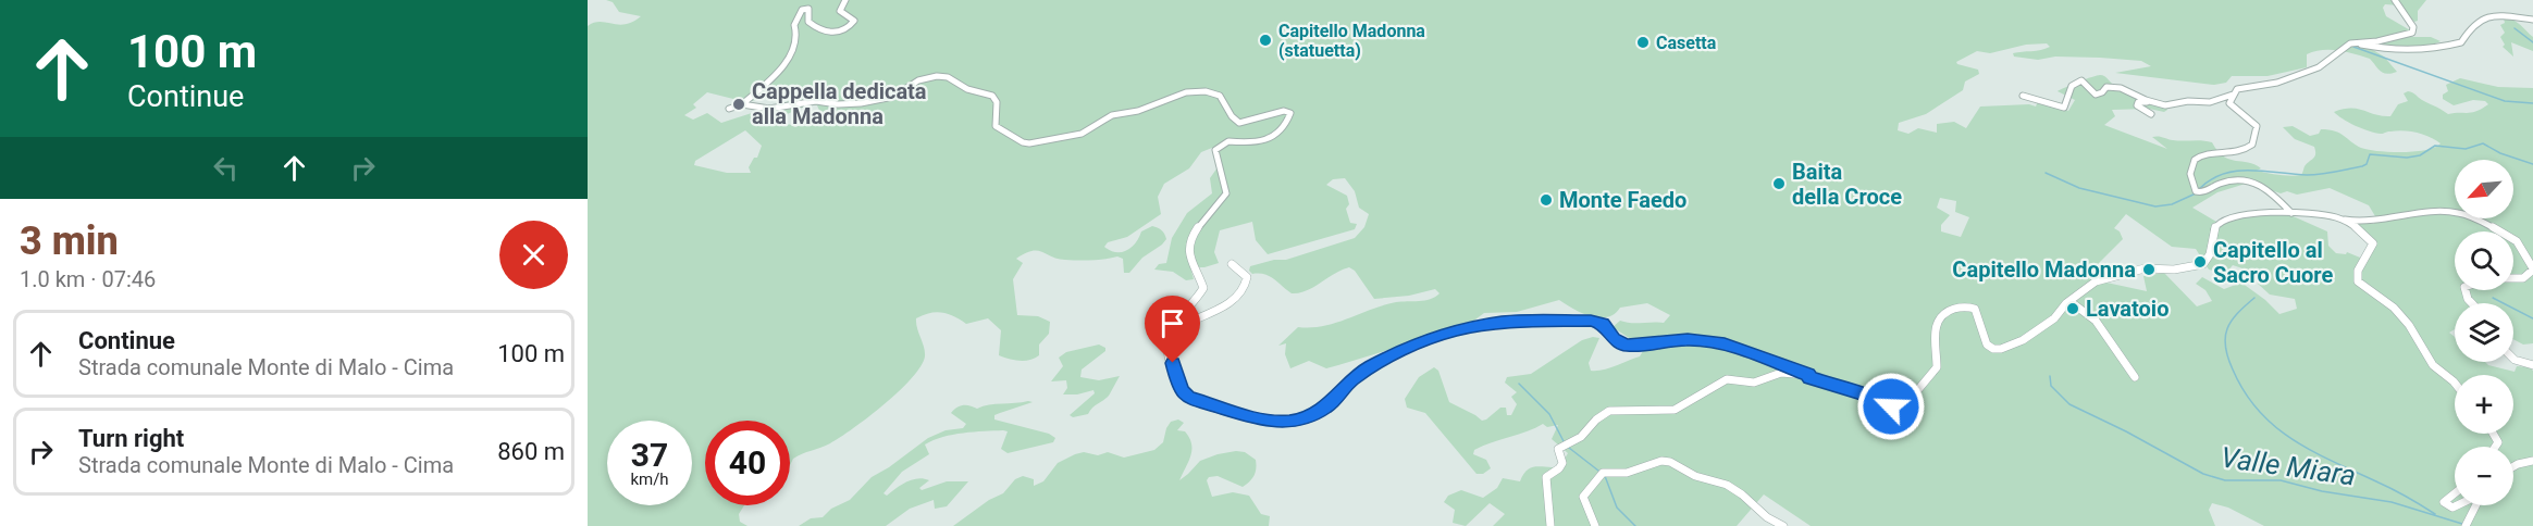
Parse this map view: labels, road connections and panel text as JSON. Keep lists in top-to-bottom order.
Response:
{
  "water": ["Valle Miara"],
  "places": [
    "Capitello Madonna (statuetta)",
    "Casetta",
    "Cappella dedicata alla Madonna",
    "Baita della Croce",
    "Monte Faedo",
    "Capitello al Sacro Cuore",
    "Capitello Madonna",
    "Lavatoio"
  ],
  "north": "bottom left",
  "page": {
    "turn": ["100 m", "Continue"],
    "map_buttons": ["+", "−"],
    "heading": ["3 min", "1.0 km · 07:46"],
    "list": [
      {
        "name": "Continue",
        "note": "Strada comunale Monte di Malo - Cima",
        "value": "100 m"
      },
      {
        "name": "Turn right",
        "note": "Strada comunale Monte di Malo - Cima",
        "value": "860 m"
      }
    ],
    "speed": "37 km/h",
    "limit": "40"
  }
}
